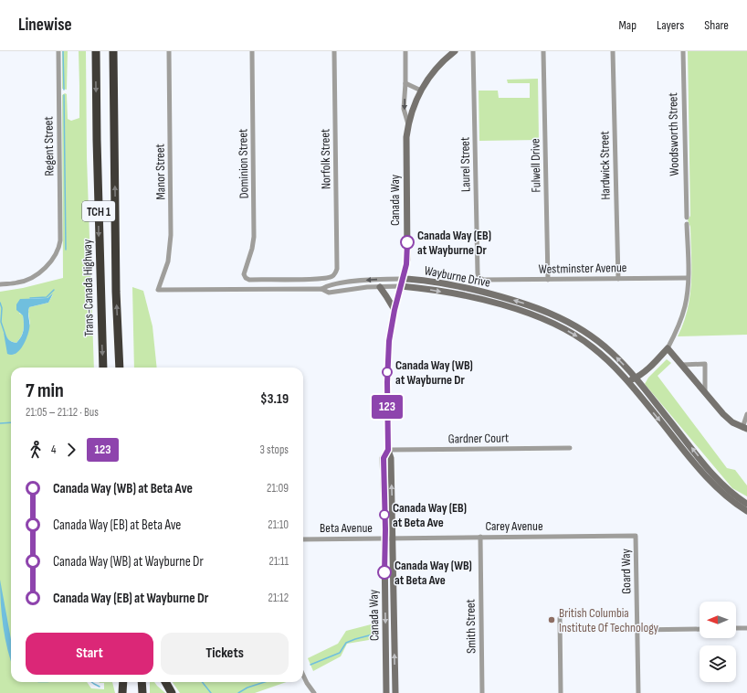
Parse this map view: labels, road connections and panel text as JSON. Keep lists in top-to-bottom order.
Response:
{
  "streets": {
    "highway": ["TCH 1", "Trans-Canada Highway"],
    "street": [
      "Woodsworth Street",
      "Regent Street",
      "Norfolk Street",
      "Dominion Street",
      "Laurel Street",
      "Fulwell Drive",
      "Hardwick Street",
      "Manor Street",
      "Canada Way",
      "Westminster Avenue",
      "Wayburne Drive",
      "Gardner Court",
      "Carey Avenue",
      "Beta Avenue",
      "Goard Way",
      "Smith Street"
    ]
  },
  "crossings": [
    ["Norfolk Street", "Dominion Street"],
    ["Laurel Street", "Westminster Avenue"],
    ["Fulwell Drive", "Westminster Avenue"],
    ["Hardwick Street", "Westminster Avenue"],
    ["Manor Street", "Wayburne Drive"],
    ["Canada Way", "Wayburne Drive"],
    ["Canada Way", "Gardner Court"],
    ["Canada Way", "Carey Avenue"],
    ["Canada Way", "Beta Avenue"],
    ["Carey Avenue", "Beta Avenue"],
    ["Carey Avenue", "Goard Way"],
    ["Carey Avenue", "Smith Street"]
  ],
  "places": [
    "Canada Way (EB) at Wayburne Dr",
    "Canada Way (WB) at Wayburne Dr",
    "Canada Way (EB) at Beta Ave",
    "Canada Way (WB) at Beta Ave",
    "British Columbia Institute Of Technology"
  ],
  "lines": ["bus line 123"],
  "north": "left",
  "page": {
    "header": "Linewise",
    "nav": ["Map", "Layers", "Share"],
    "on_map": "123",
    "heading": ["7 min", "21:05 – 21:12 · Bus", "$3.19"],
    "legs": ["4", "123", "3 stops"],
    "list": [
      {
        "name": "Canada Way (WB) at Beta Ave",
        "value": "21:09"
      },
      {
        "name": "Canada Way (EB) at Beta Ave",
        "value": "21:10"
      },
      {
        "name": "Canada Way (WB) at Wayburne Dr",
        "value": "21:11"
      },
      {
        "name": "Canada Way (EB) at Wayburne Dr",
        "value": "21:12"
      }
    ],
    "buttons": ["Start", "Tickets"]
  }
}
